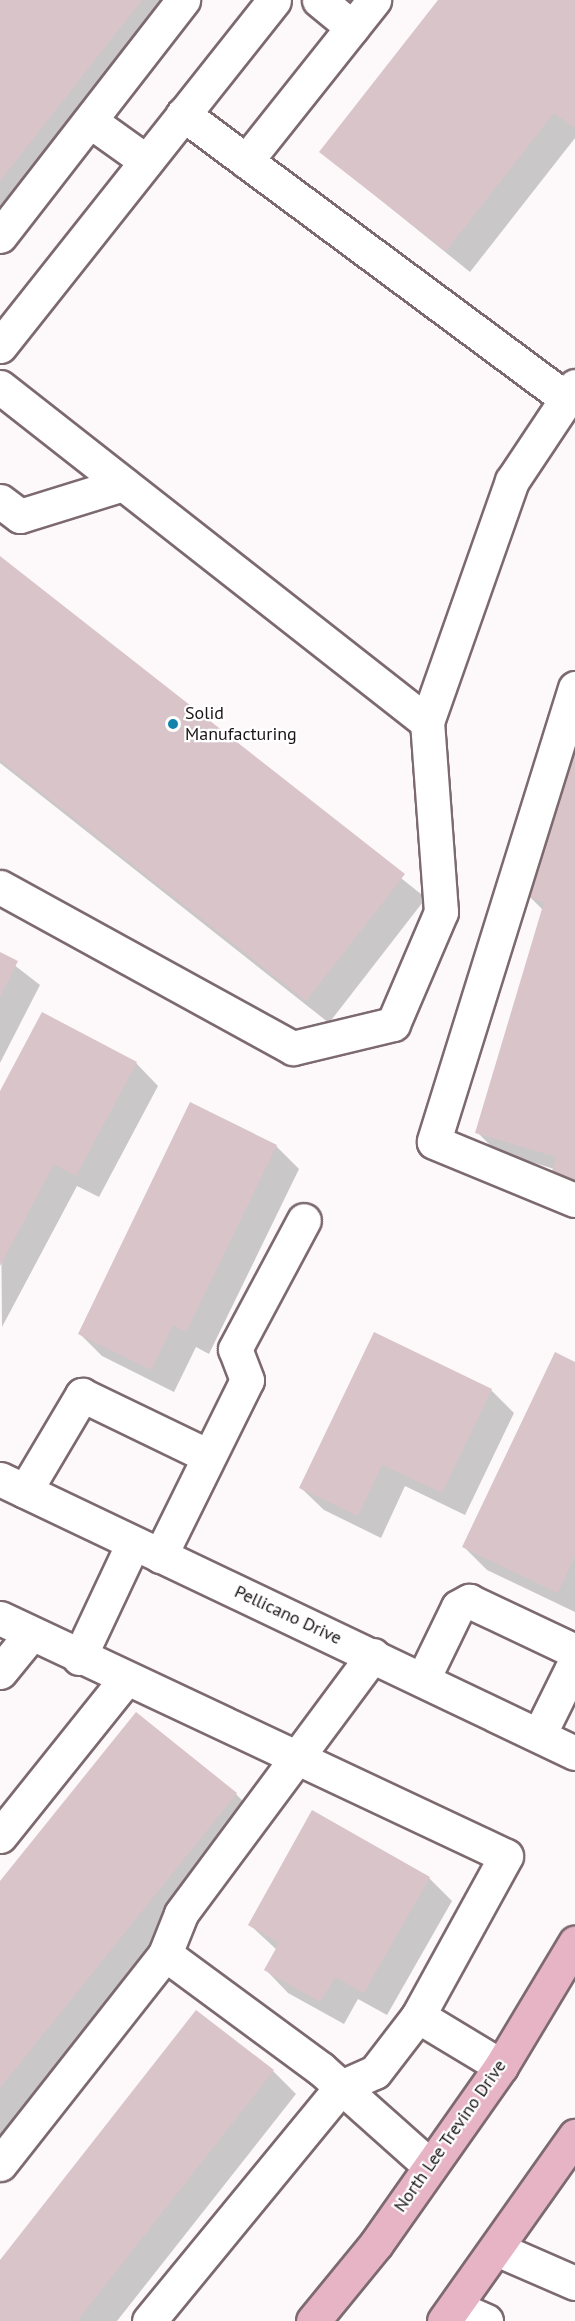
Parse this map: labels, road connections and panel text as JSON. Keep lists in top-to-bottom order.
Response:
{
  "streets": {
    "main road": ["North Lee Trevino Drive"],
    "street": ["Pellicano Drive"]
  },
  "places": ["Solid Manufacturing"]
}
